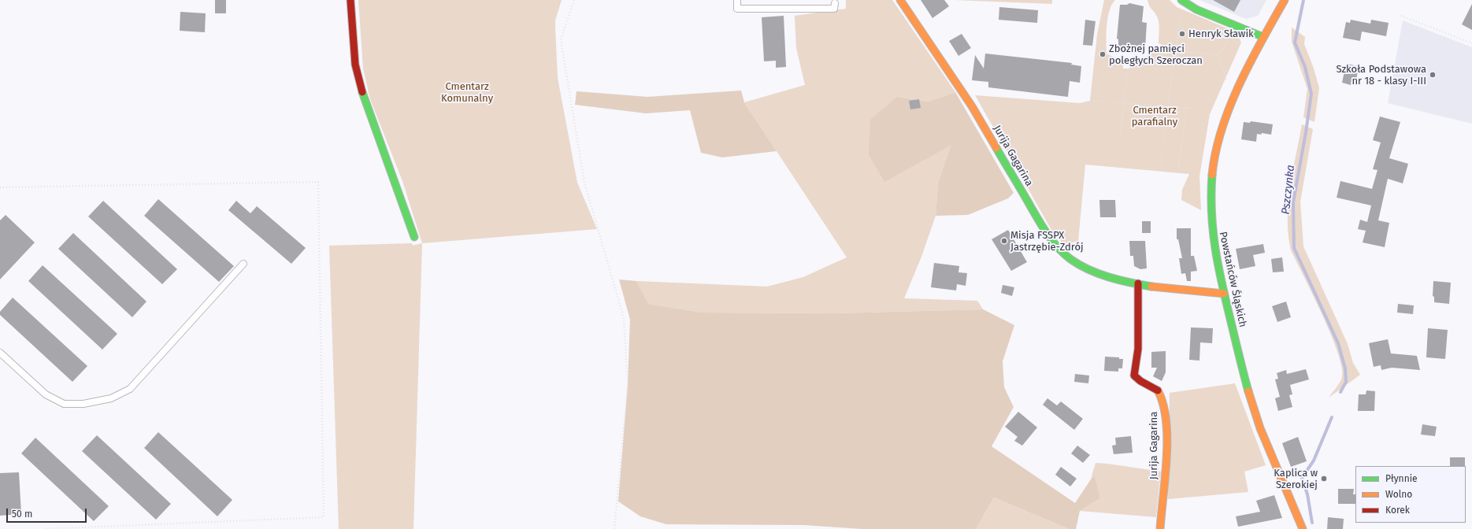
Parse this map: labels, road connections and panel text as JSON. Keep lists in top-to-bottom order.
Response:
{
  "streets": {
    "street": ["Jurija Gagarina", "Powstańców Śląskich"]
  },
  "crossings": [
    ["Jurija Gagarina", "Powstańców Śląskich"]
  ],
  "water": ["Pszczynka"],
  "parks": ["Cmentarz Komunalny", "Cmentarz parafialny"],
  "places": [
    "Henryk Sławik",
    "Zbożnej pamięci poległych Szeroczan",
    "Szkoła Podstawowa nr 18 - klasy I-III",
    "Misja FSSPX Jastrzębie-Zdrój",
    "Kaplica w Szerokiej"
  ],
  "legend": ["Płynnie", "Wolno", "Korek"],
  "scale_bar": "50 m"
}
